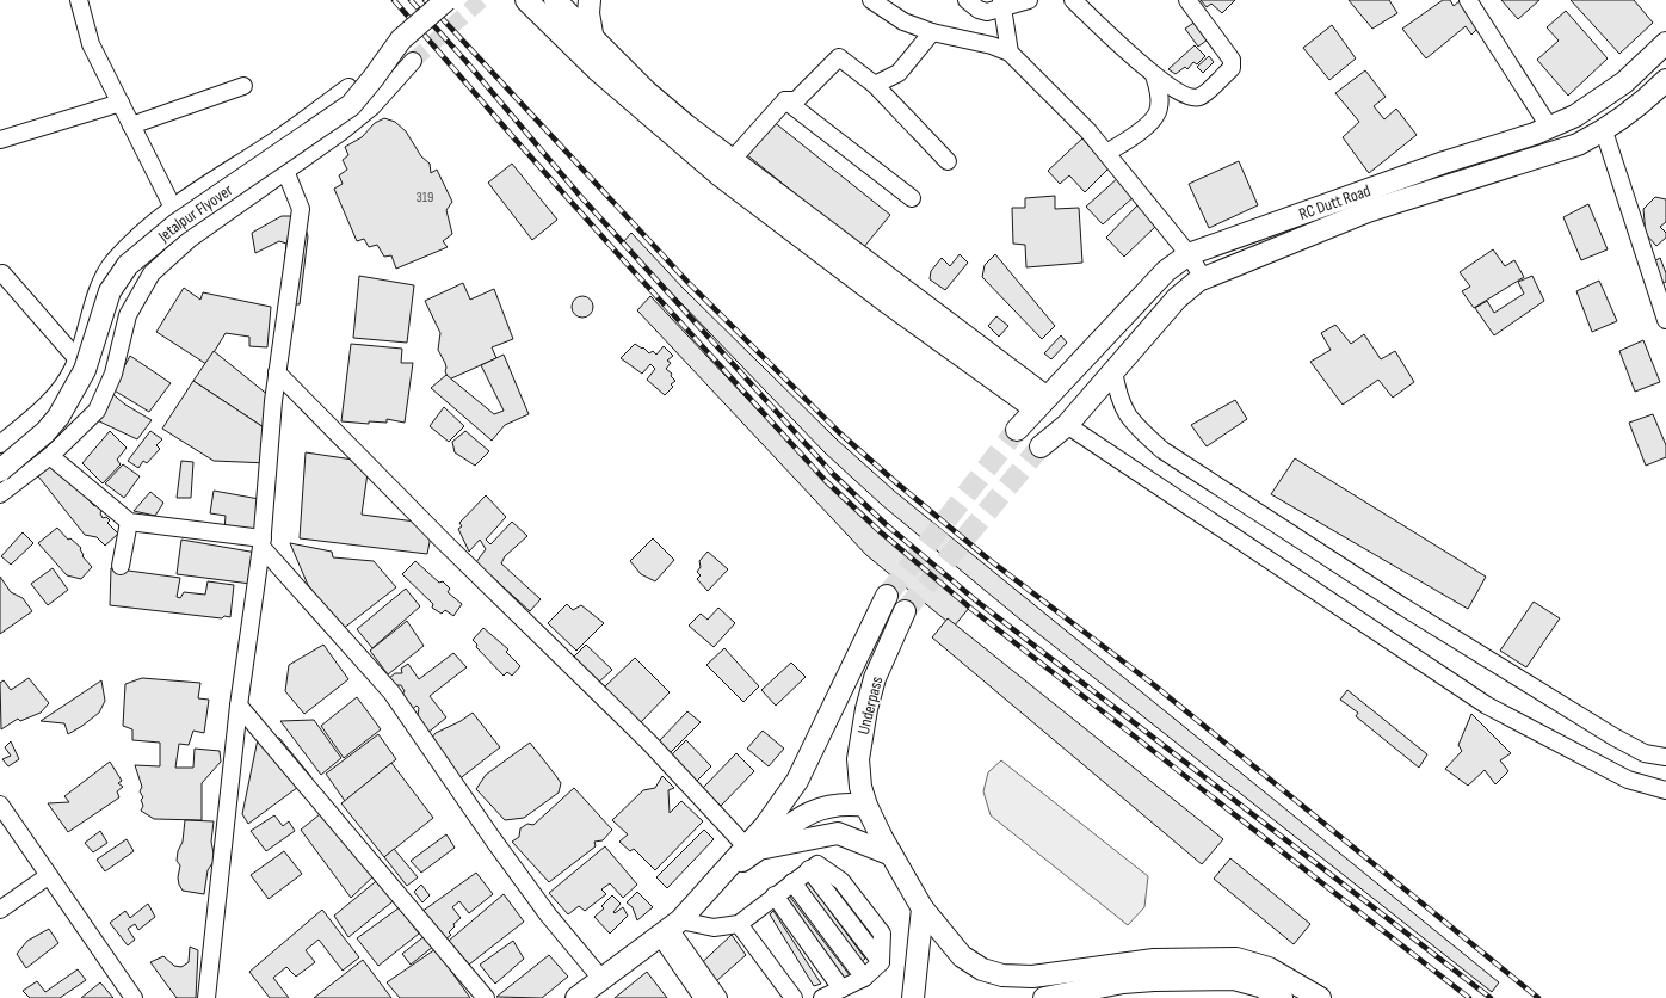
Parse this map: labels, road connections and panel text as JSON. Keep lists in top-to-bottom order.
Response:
{
  "streets": {
    "main road": ["RC Dutt Road", "Jetalpur Flyover", "Underpass"]
  },
  "house_numbers": ["319"]
}
